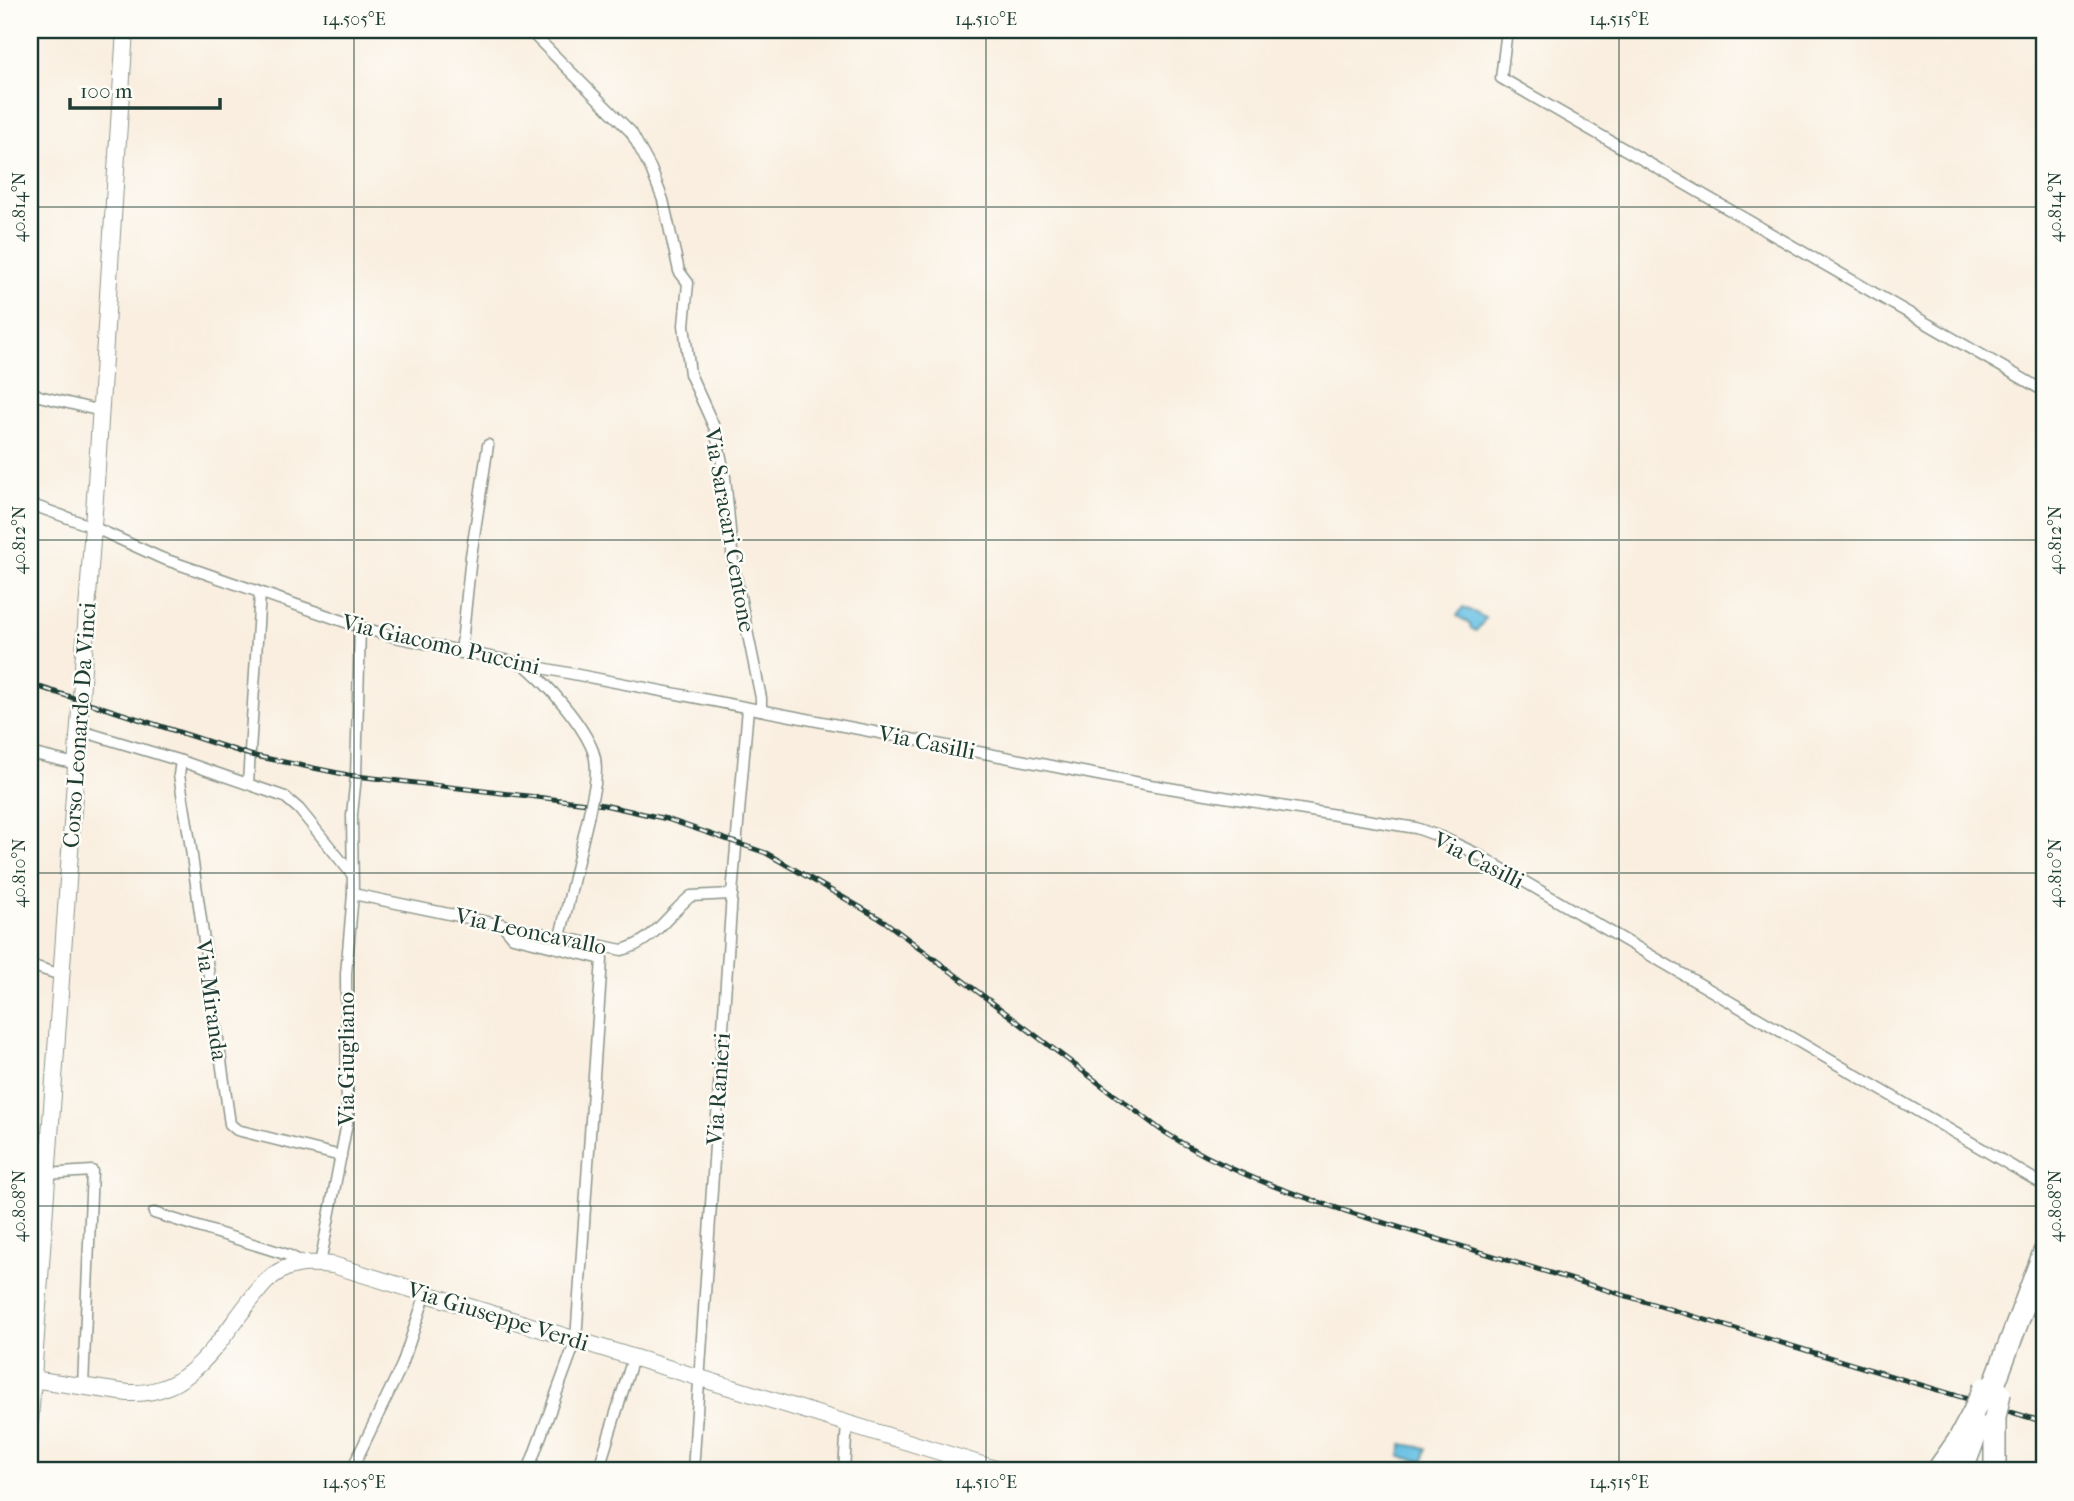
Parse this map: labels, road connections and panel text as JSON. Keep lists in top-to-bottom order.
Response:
{
  "streets": {
    "main road": ["Corso Leonardo Da Vinci", "Via Giuseppe Verdi"],
    "street": [
      "Via Saracari Centone",
      "Via Giacomo Puccini",
      "Via Casilli",
      "Via Leoncavallo",
      "Via Miranda",
      "Via Giugliano",
      "Via Ranieri"
    ]
  },
  "crossings": [
    ["Via Saracari Centone", "Via Giacomo Puccini"],
    ["Via Saracari Centone", "Via Casilli"],
    ["Via Giacomo Puccini", "Corso Leonardo Da Vinci"],
    ["Via Giacomo Puccini", "Via Casilli"],
    ["Via Giacomo Puccini", "Via Giugliano"],
    ["Via Giacomo Puccini", "Via Ranieri"],
    ["Via Leoncavallo", "Via Giugliano"],
    ["Via Leoncavallo", "Via Ranieri"],
    ["Via Miranda", "Via Giugliano"],
    ["Via Giugliano", "Via Giuseppe Verdi"],
    ["Via Ranieri", "Via Giuseppe Verdi"]
  ],
  "scale_bar": "100 m",
  "coordinates": [
    "14.505°E",
    "14.510°E",
    "14.515°E",
    "40.814°N",
    "40.812°N",
    "40.810°N",
    "40.808°N"
  ]
}
